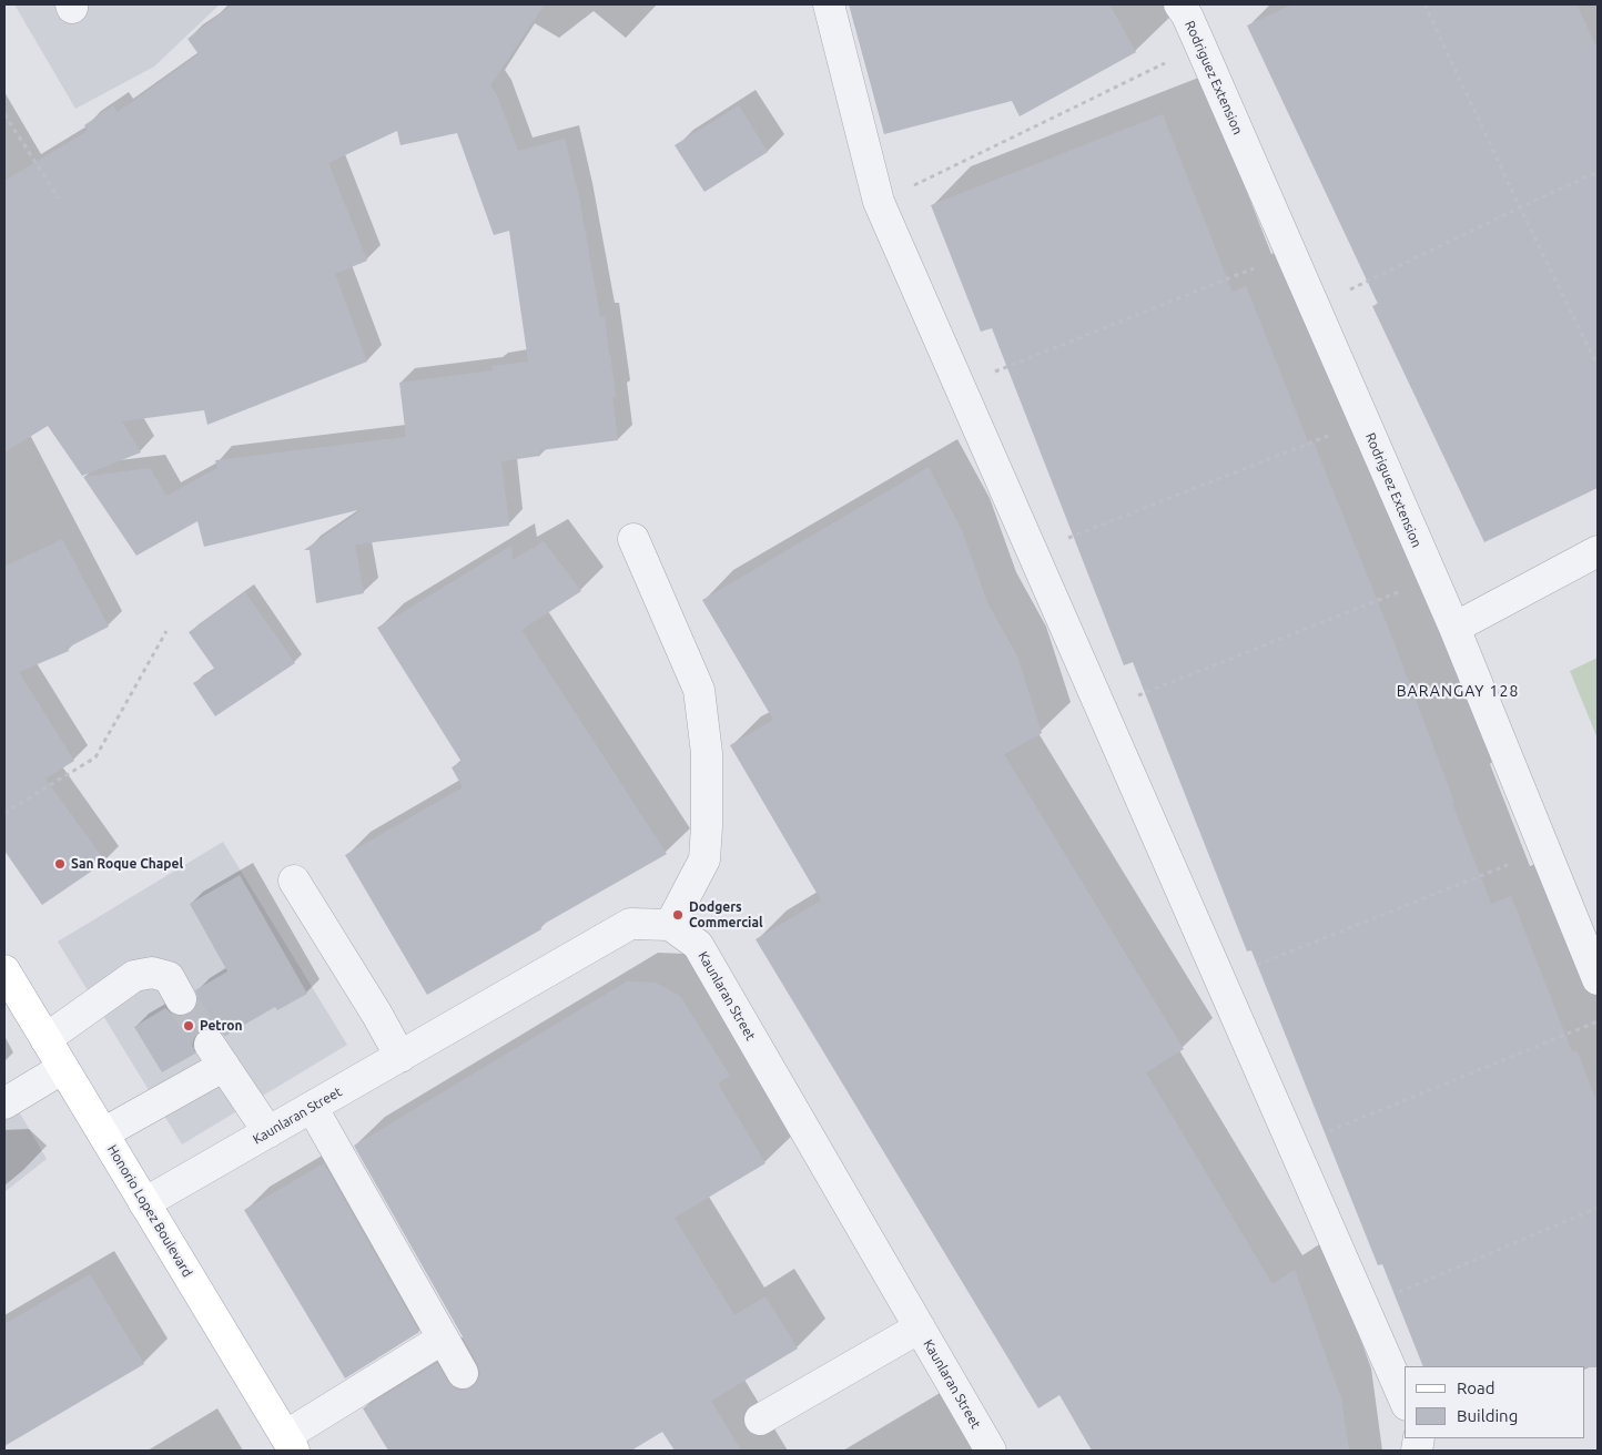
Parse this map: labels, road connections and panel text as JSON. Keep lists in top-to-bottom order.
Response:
{
  "streets": {
    "main road": ["Honorio Lopez Boulevard"],
    "street": ["Rodriguez Extension", "Kaunlaran Street"]
  },
  "crossings": [
    ["Kaunlaran Street", "Honorio Lopez Boulevard"]
  ],
  "districts": ["BARANGAY 128"],
  "places": ["San Roque Chapel", "Dodgers Commercial", "Petron"],
  "legend": ["Road", "Building"]
}
